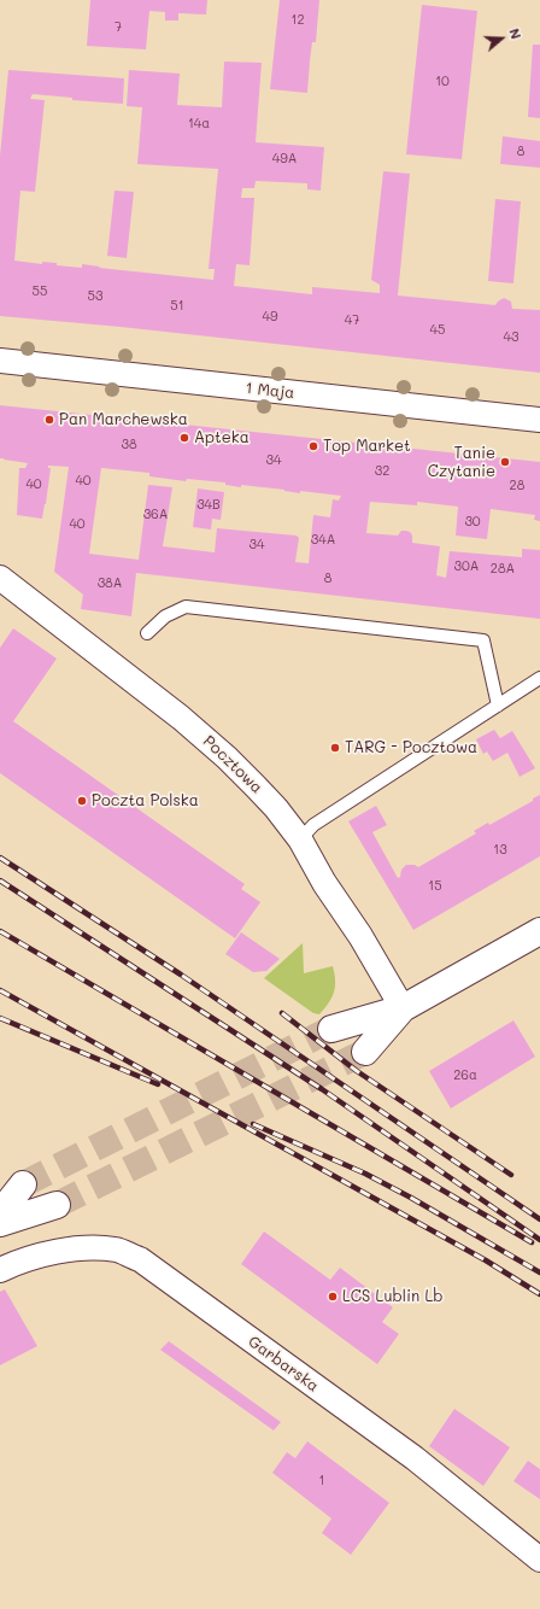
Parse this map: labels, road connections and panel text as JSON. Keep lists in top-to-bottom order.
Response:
{
  "streets": {
    "street": ["1 Maja", "Pocztowa", "Garbarska"]
  },
  "places": [
    "Pan Marchewska",
    "Apteka",
    "Top Market",
    "Tanie Czytanie",
    "TARG - Pocztowa",
    "Poczta Polska",
    "LCS Lublin Lb"
  ],
  "house_numbers": [
    "12",
    "7",
    "10",
    "14a",
    "8",
    "49A",
    "55",
    "53",
    "51",
    "49",
    "47",
    "45",
    "43",
    "38",
    "34",
    "32",
    "40",
    "40",
    "28",
    "34B",
    "36A",
    "30",
    "40",
    "34A",
    "34",
    "30A",
    "28A",
    "8",
    "38A",
    "13",
    "15",
    "26a",
    "1"
  ],
  "north": "right"
}
